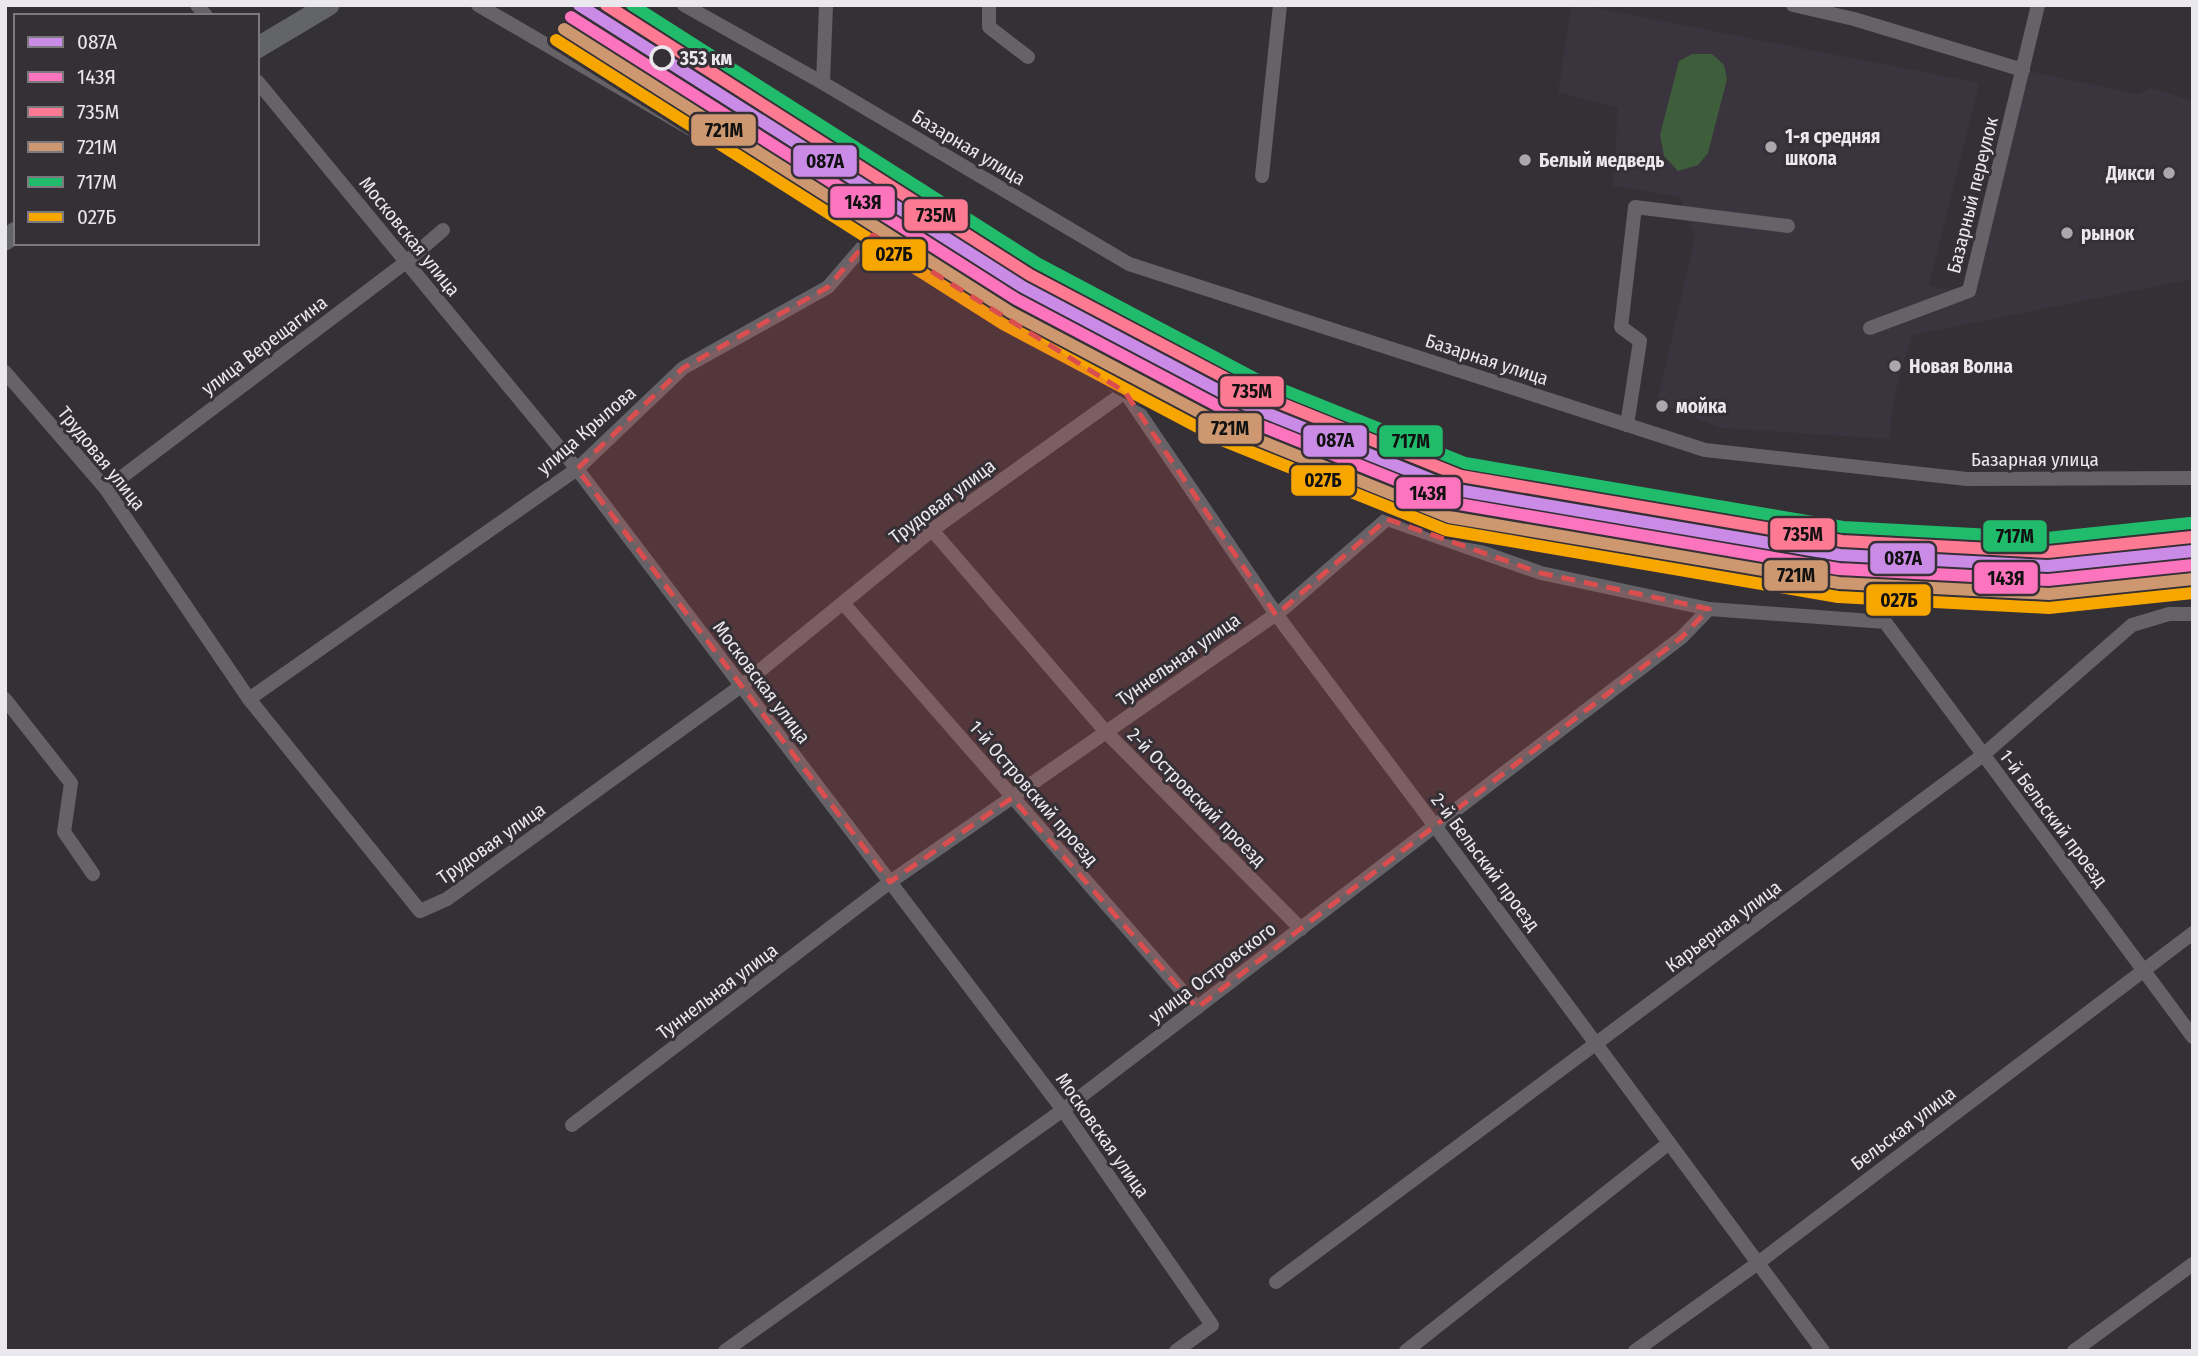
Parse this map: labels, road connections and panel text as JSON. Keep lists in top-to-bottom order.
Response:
{
  "streets": {
    "street": [
      "Базарная улица",
      "Базарный переулок",
      "Московская улица",
      "улица Верещагина",
      "улица Крылова",
      "Трудовая улица",
      "Туннельная улица",
      "1-й Островский проезд",
      "2-й Островский проезд",
      "1-й Бельский проезд",
      "2-й Бельский проезд",
      "Карьерная улица",
      "улица Островского",
      "Бельская улица"
    ]
  },
  "crossings": [
    ["Московская улица", "улица Верещагина"],
    ["Московская улица", "улица Крылова"],
    ["Московская улица", "Трудовая улица"],
    ["Московская улица", "Туннельная улица"],
    ["Московская улица", "улица Островского"],
    ["улица Верещагина", "Трудовая улица"],
    ["улица Крылова", "Трудовая улица"],
    ["Трудовая улица", "1-й Островский проезд"],
    ["Трудовая улица", "2-й Островский проезд"],
    ["Трудовая улица", "2-й Бельский проезд"],
    ["Туннельная улица", "1-й Островский проезд"],
    ["Туннельная улица", "2-й Островский проезд"],
    ["Туннельная улица", "1-й Бельский проезд"],
    ["Туннельная улица", "2-й Бельский проезд"],
    ["Туннельная улица", "улица Островского"],
    ["1-й Островский проезд", "улица Островского"],
    ["2-й Островский проезд", "улица Островского"],
    ["1-й Бельский проезд", "Карьерная улица"],
    ["1-й Бельский проезд", "Бельская улица"],
    ["2-й Бельский проезд", "Карьерная улица"],
    ["2-й Бельский проезд", "улица Островского"],
    ["2-й Бельский проезд", "Бельская улица"]
  ],
  "places": [
    "353 км",
    "1-я средняя школа",
    "Белый медведь",
    "Дикси",
    "рынок",
    "Новая Волна",
    "мойка"
  ],
  "lines": [
    "transit line 087А",
    "transit line 735М",
    "transit line 717М",
    "transit line 143Я",
    "transit line 721М",
    "transit line 027Б"
  ],
  "legend": [
    "087А",
    "143Я",
    "735М",
    "721М",
    "717М",
    "027Б"
  ]
}
